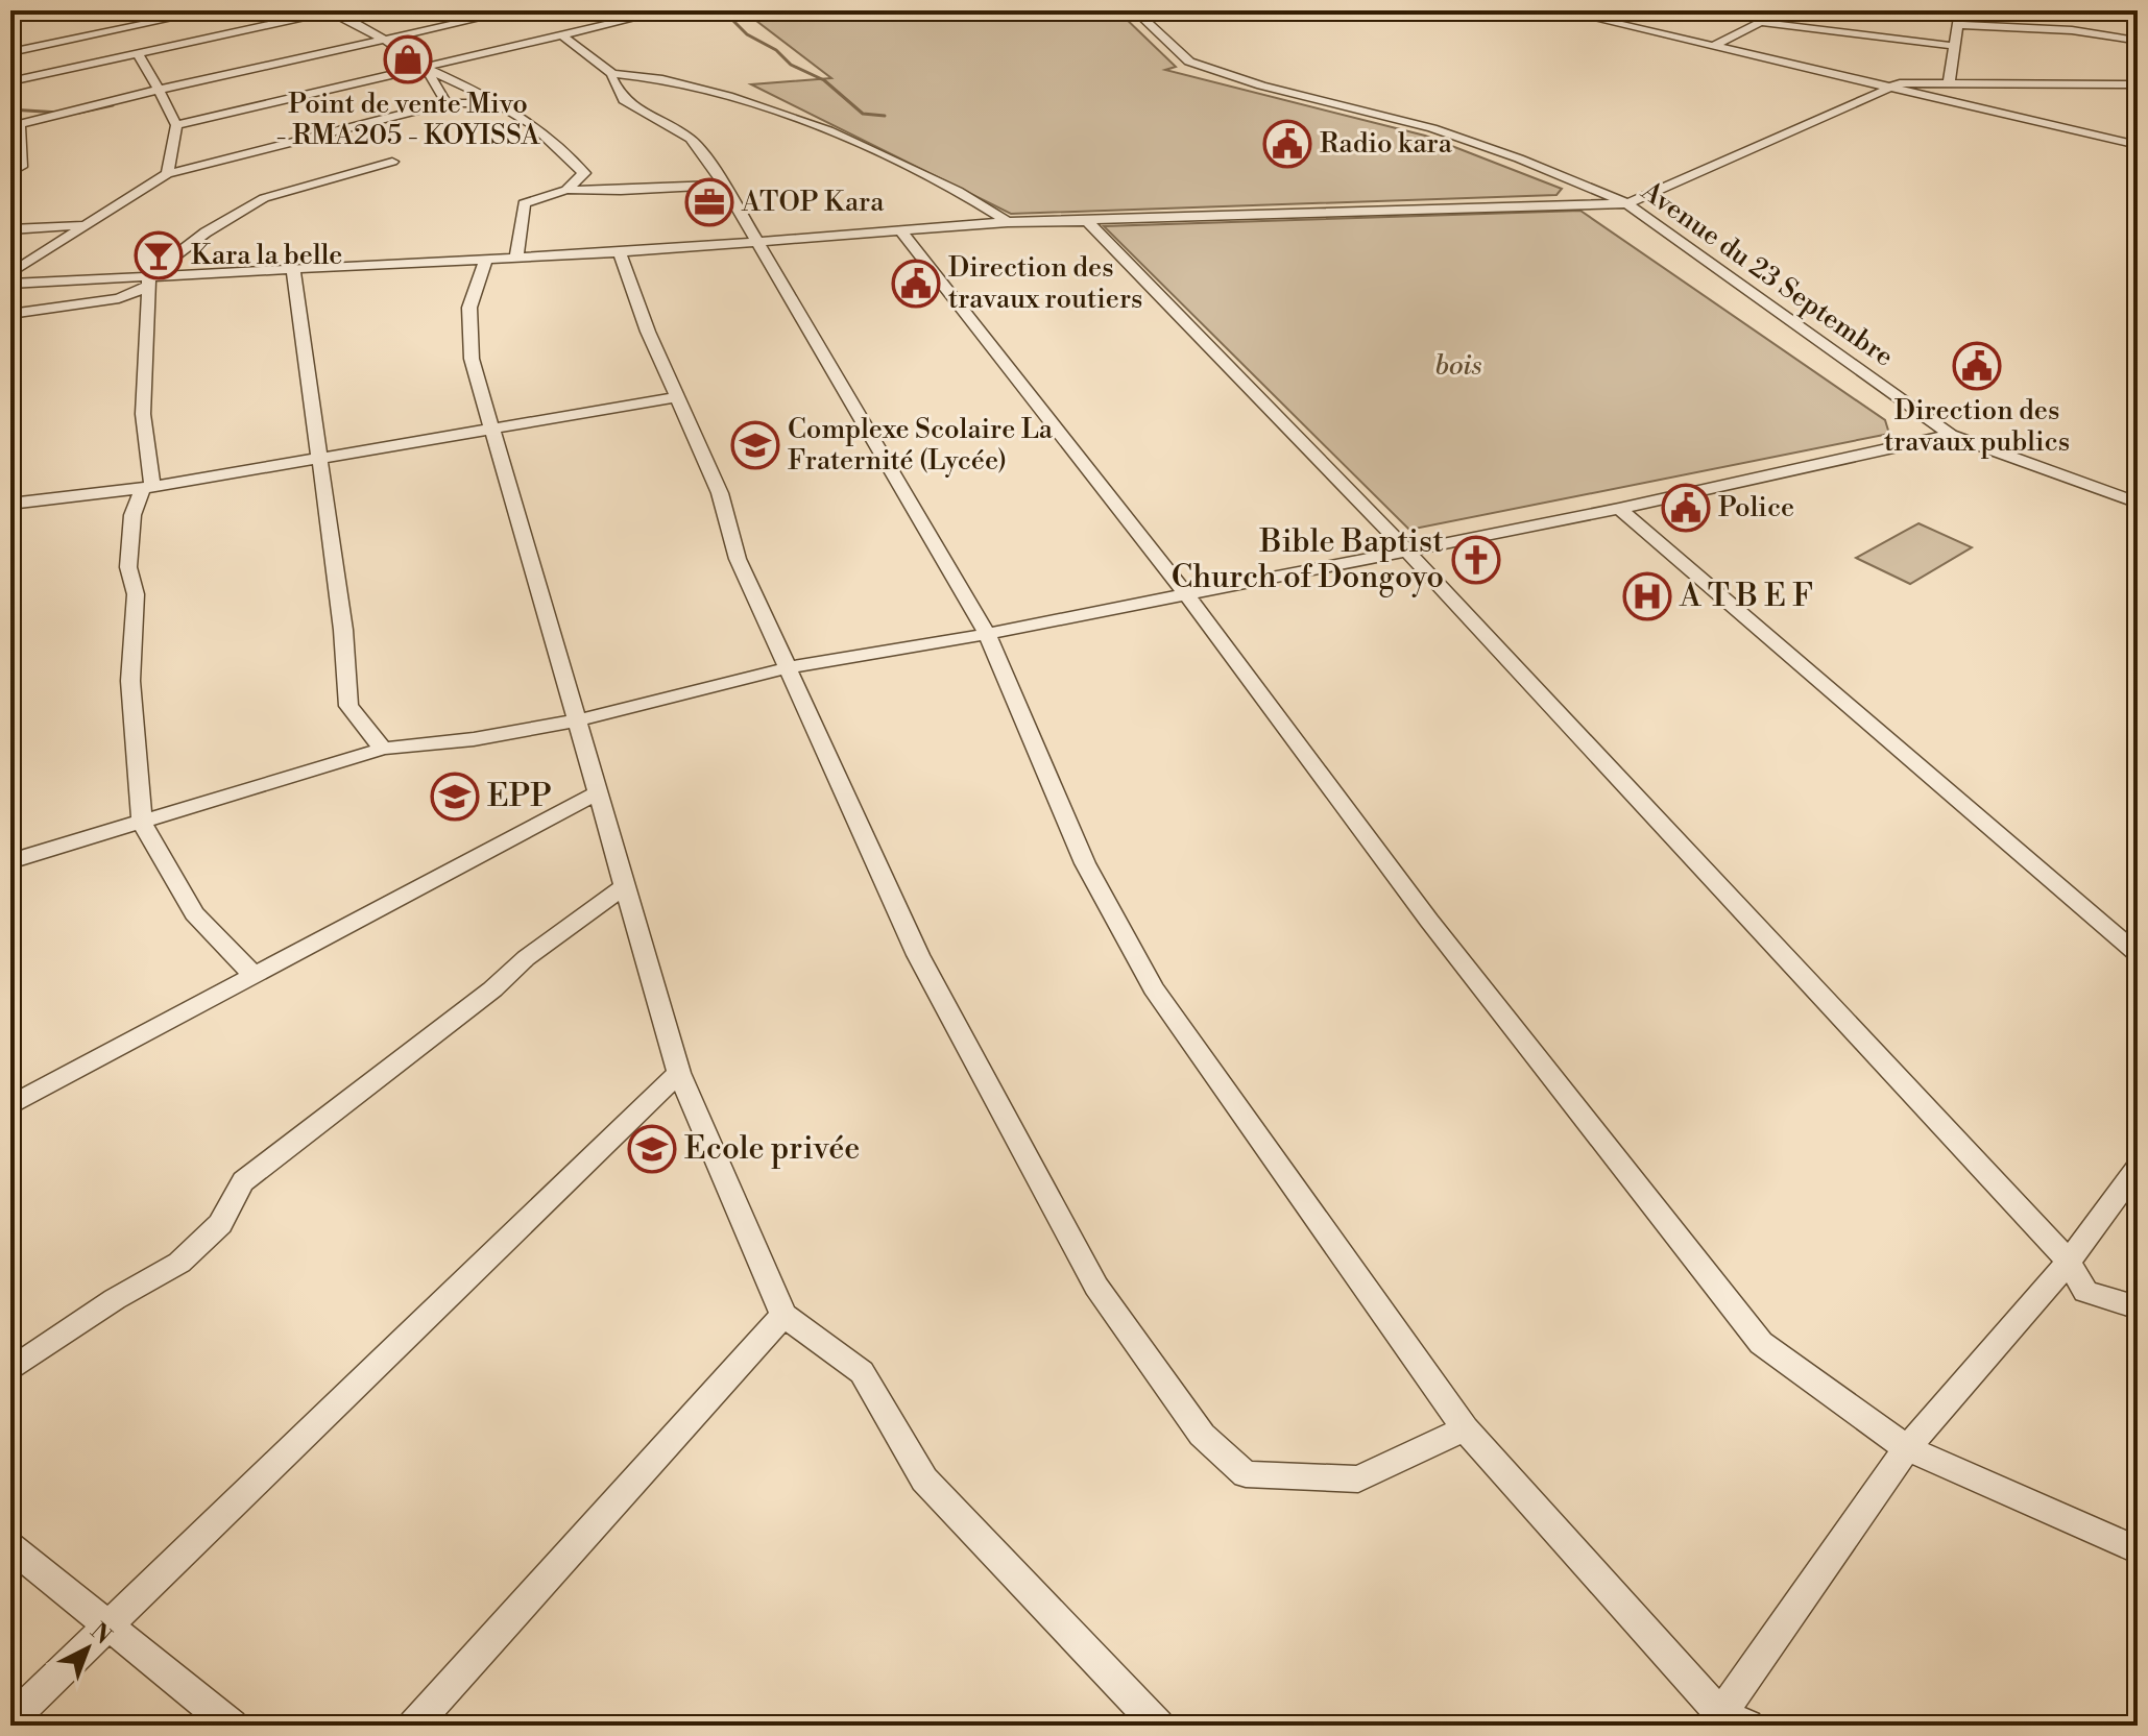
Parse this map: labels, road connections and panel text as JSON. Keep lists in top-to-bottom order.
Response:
{
  "streets": {
    "street": ["Avenue du 23 Septembre"]
  },
  "parks": ["bois"],
  "places": {
    "shop": ["Point de vente Mivo - RMA205 - KOYISSA"],
    "public building": [
      "Radio kara",
      "Direction des travaux routiers",
      "Direction des travaux publics",
      "Police"
    ],
    "office": ["ATOP Kara"],
    "bar": ["Kara la belle"],
    "school or university": ["Complexe Scolaire La Fraternité (Lycée)", "EPP", "Ecole privée"],
    "church": ["Bible Baptist Church of Dongoyo"],
    "hospital": ["A T B E F"]
  },
  "north": "top right"
}
